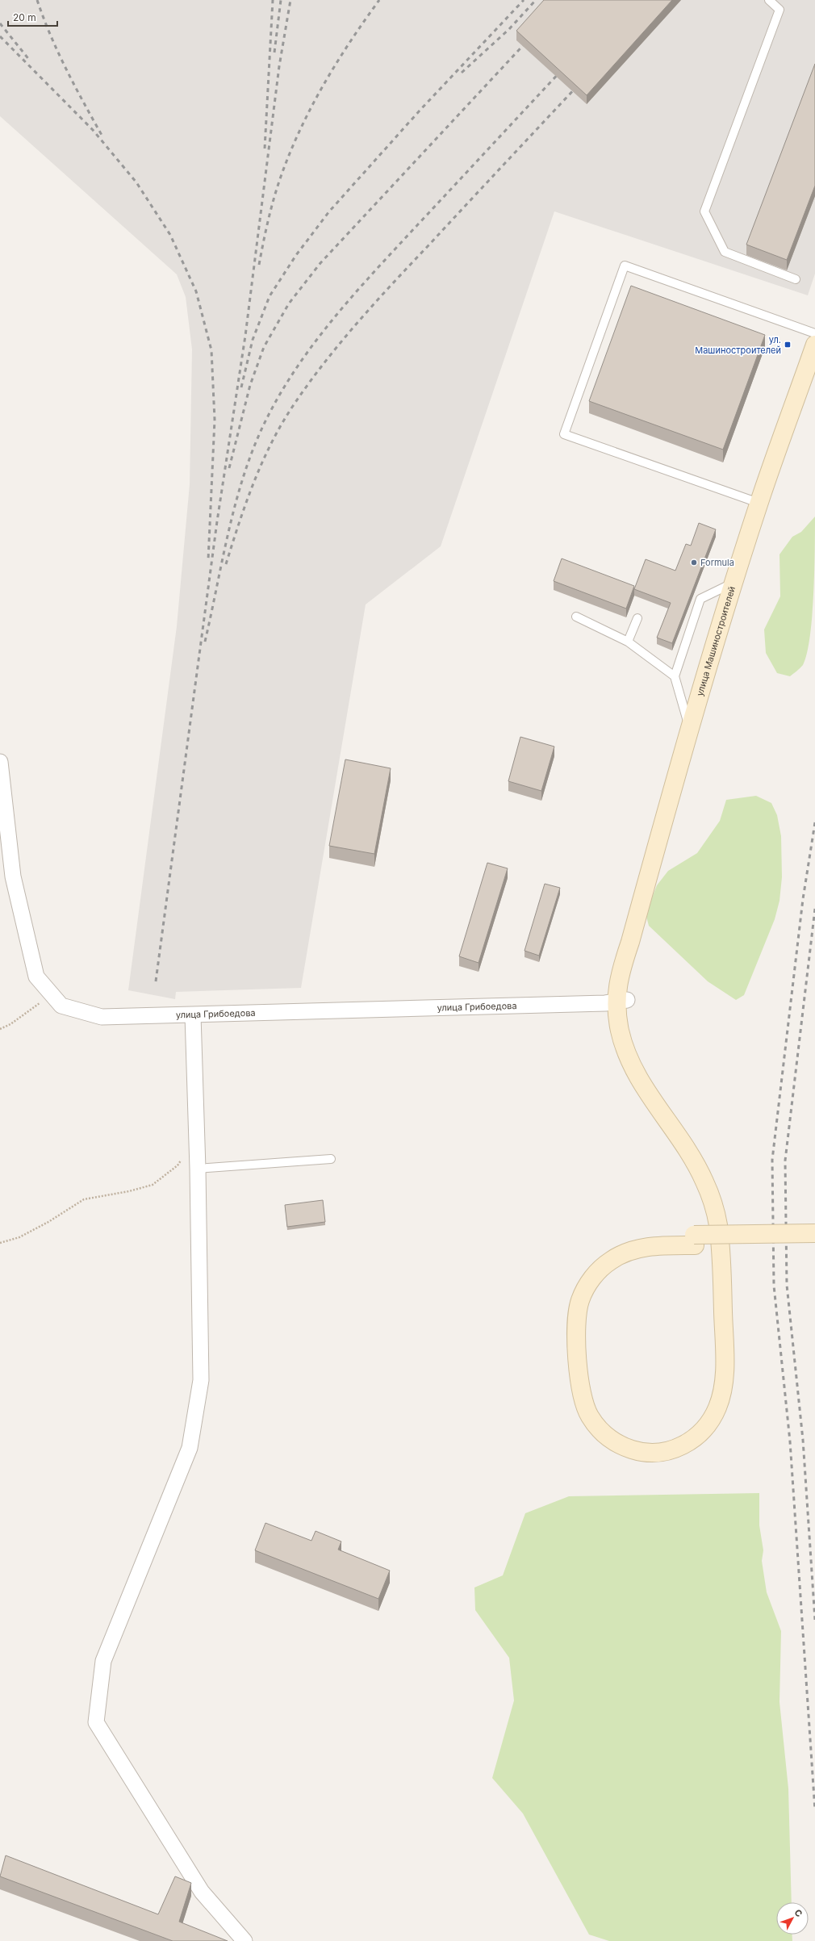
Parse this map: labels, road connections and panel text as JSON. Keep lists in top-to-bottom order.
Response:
{
  "streets": {
    "main road": ["улица Машиностроителей"],
    "street": ["улица Грибоедова"]
  },
  "crossings": [
    ["улица Машиностроителей", "улица Грибоедова"]
  ],
  "places": {
    "transit": ["ул. Машиностроителей"],
    "other": ["Formula"]
  },
  "scale_bar": "20 m",
  "north": "top right"
}
